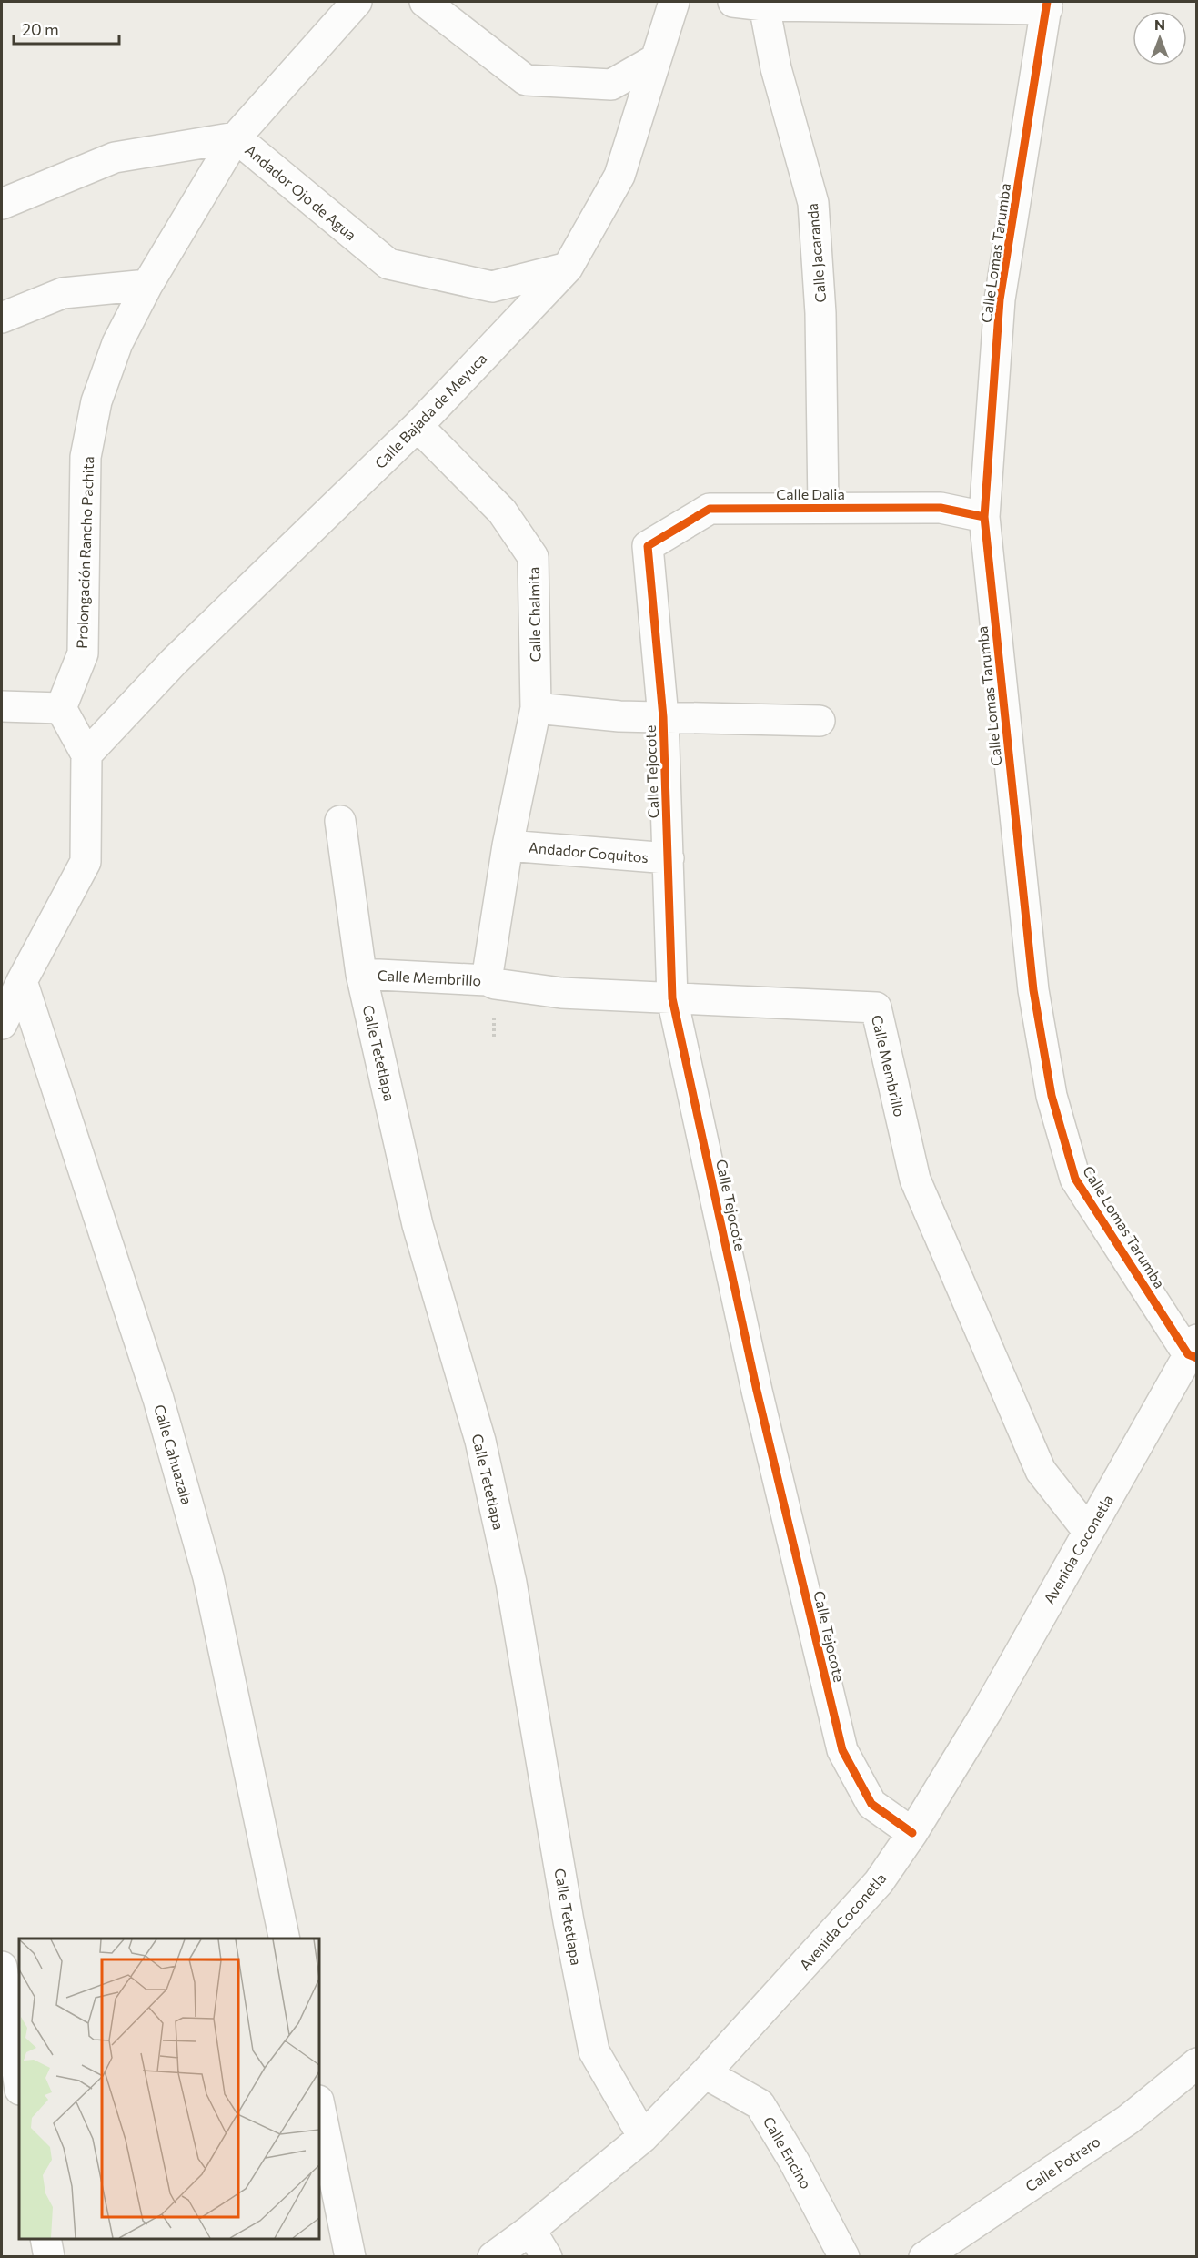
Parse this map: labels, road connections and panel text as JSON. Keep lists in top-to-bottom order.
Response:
{
  "streets": {
    "street": [
      "Andador Ojo de Agua",
      "Calle Jacaranda",
      "Calle Lomas Tarumba",
      "Calle Bajada de Meyuca",
      "Calle Dalia",
      "Prolongación Rancho Pachita",
      "Calle Chalmita",
      "Calle Tejocote",
      "Andador Coquitos",
      "Calle Membrillo",
      "Calle Tetetlapa",
      "Calle Cahuazala",
      "Avenida Coconetla",
      "Calle Encino",
      "Calle Potrero"
    ]
  },
  "crossings": [
    ["Andador Ojo de Agua", "Calle Bajada de Meyuca"],
    ["Andador Ojo de Agua", "Prolongación Rancho Pachita"],
    ["Calle Jacaranda", "Calle Dalia"],
    ["Calle Lomas Tarumba", "Calle Dalia"],
    ["Calle Lomas Tarumba", "Avenida Coconetla"],
    ["Calle Bajada de Meyuca", "Calle Chalmita"],
    ["Calle Dalia", "Calle Tejocote"],
    ["Calle Chalmita", "Andador Coquitos"],
    ["Calle Chalmita", "Calle Membrillo"],
    ["Calle Tejocote", "Andador Coquitos"],
    ["Calle Tejocote", "Calle Membrillo"],
    ["Calle Tejocote", "Avenida Coconetla"],
    ["Calle Membrillo", "Calle Tetetlapa"],
    ["Calle Membrillo", "Avenida Coconetla"],
    ["Calle Tetetlapa", "Avenida Coconetla"],
    ["Avenida Coconetla", "Calle Encino"]
  ],
  "scale_bar": "20 m",
  "north": "top"
}
